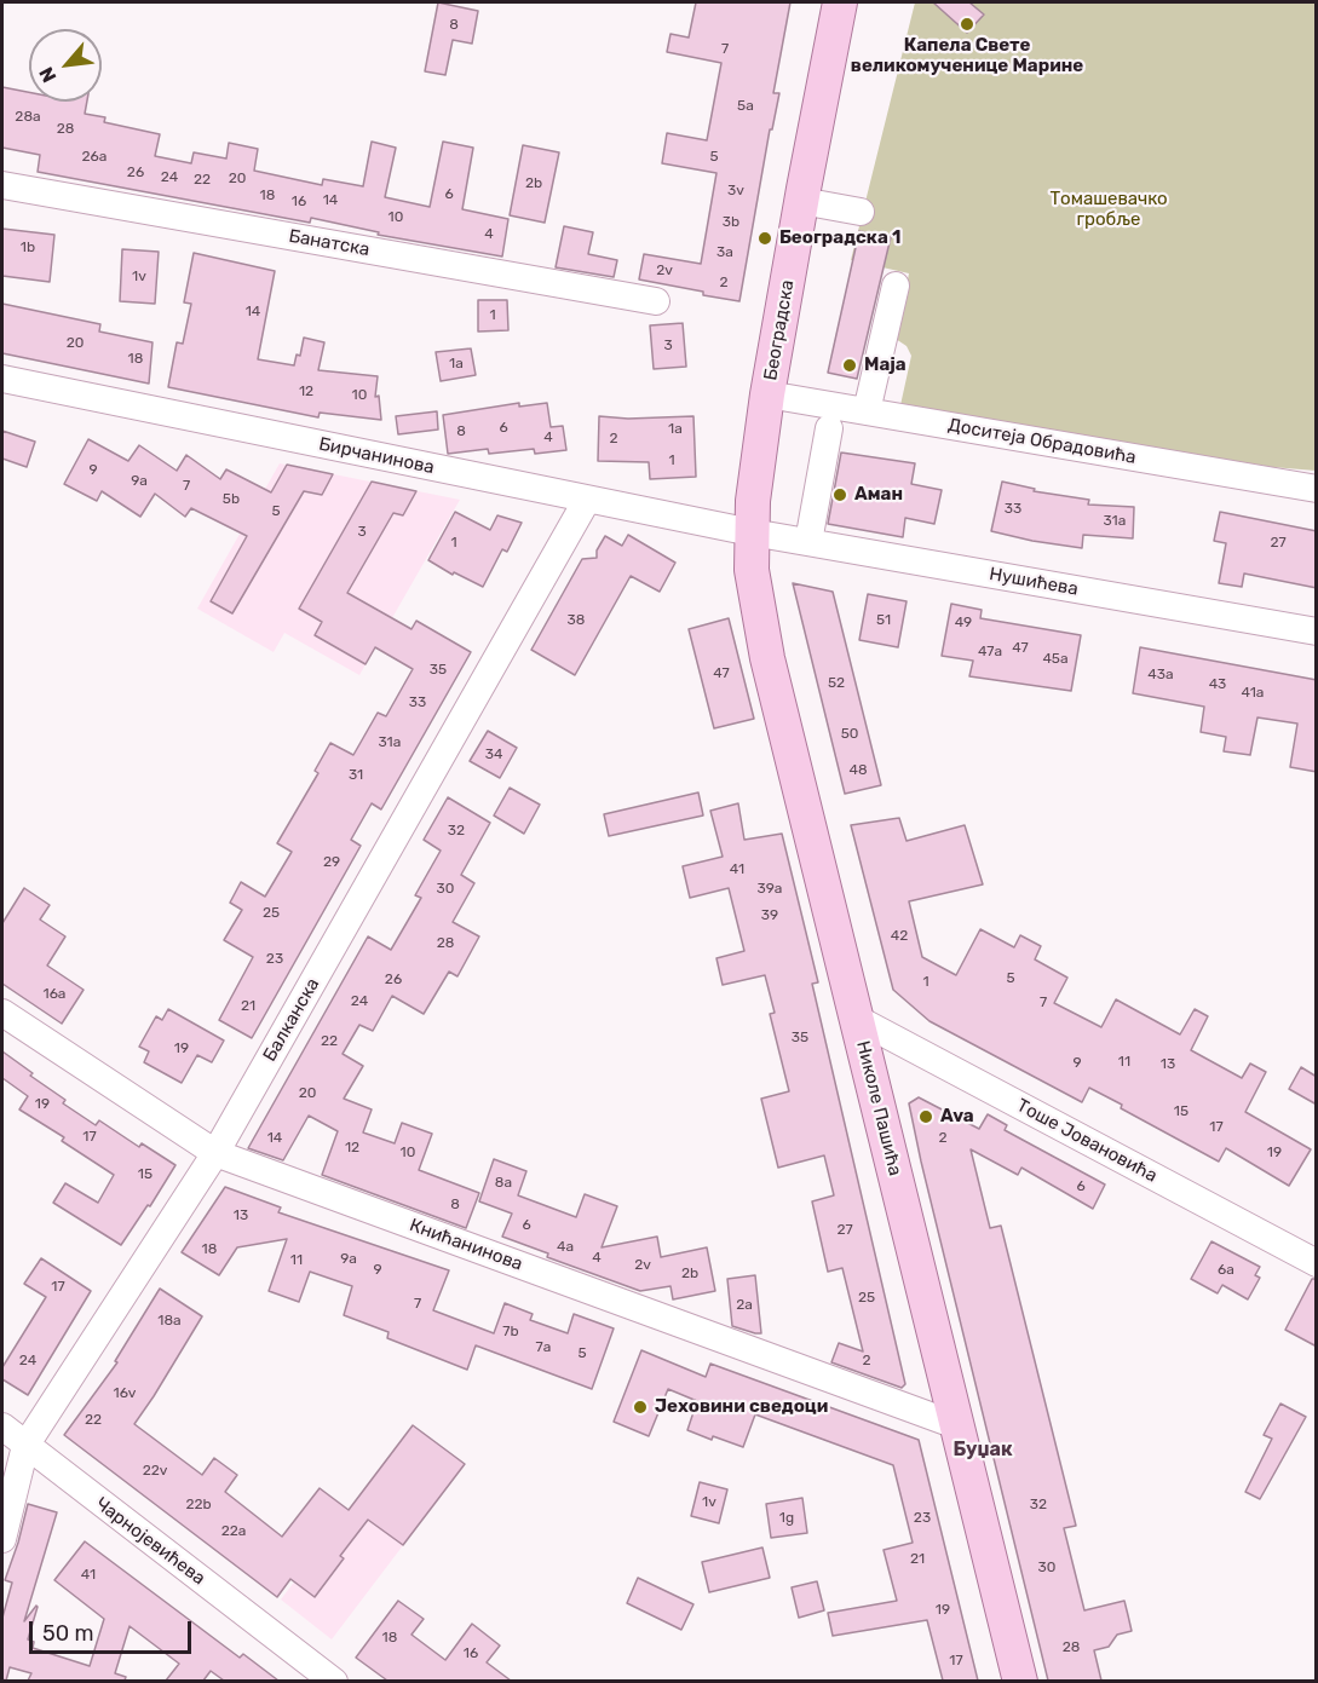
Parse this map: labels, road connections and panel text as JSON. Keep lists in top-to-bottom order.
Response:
{
  "streets": {
    "main road": ["Београдска", "Николе Пашића"],
    "street": [
      "Банатска",
      "Доситеја Обрадовића",
      "Бирчанинова",
      "Нушићева",
      "Балканска",
      "Тоше Јовановића",
      "Книћанинова",
      "Чарнојевићева"
    ]
  },
  "crossings": [
    ["Београдска", "Доситеја Обрадовића"],
    ["Београдска", "Бирчанинова"],
    ["Београдска", "Нушићева"],
    ["Београдска", "Николе Пашића"],
    ["Бирчанинова", "Нушићева"],
    ["Бирчанинова", "Балканска"],
    ["Бирчанинова", "Николе Пашића"],
    ["Нушићева", "Николе Пашића"],
    ["Балканска", "Книћанинова"],
    ["Балканска", "Чарнојевићева"],
    ["Николе Пашића", "Тоше Јовановића"],
    ["Николе Пашића", "Книћанинова"]
  ],
  "districts": ["Буџак"],
  "parks": ["Томашевачко гробље"],
  "places": [
    "Капела Свете великомученице Марине",
    "Београдска 1",
    "Маја",
    "Аман",
    "Ava",
    "Јеховини сведоци"
  ],
  "house_numbers": [
    "8",
    "7",
    "5a",
    "28a",
    "28",
    "26a",
    "5",
    "26",
    "24",
    "20",
    "22",
    "2b",
    "3v",
    "6",
    "18",
    "14",
    "16",
    "10",
    "3b",
    "4",
    "1b",
    "3a",
    "2v",
    "1v",
    "2",
    "14",
    "1",
    "20",
    "3",
    "18",
    "1a",
    "12",
    "10",
    "6",
    "1a",
    "8",
    "4",
    "2",
    "1",
    "9",
    "9a",
    "7",
    "5b",
    "33",
    "5",
    "31a",
    "3",
    "1",
    "27",
    "38",
    "51",
    "49",
    "47",
    "47a",
    "45a",
    "35",
    "47",
    "43a",
    "52",
    "43",
    "41a",
    "33",
    "50",
    "31a",
    "34",
    "48",
    "31",
    "32",
    "29",
    "41",
    "30",
    "39a",
    "25",
    "39",
    "42",
    "28",
    "23",
    "5",
    "26",
    "1",
    "16a",
    "24",
    "7",
    "21",
    "35",
    "22",
    "19",
    "11",
    "9",
    "13",
    "20",
    "19",
    "15",
    "17",
    "17",
    "14",
    "2",
    "12",
    "10",
    "19",
    "15",
    "8a",
    "6",
    "8",
    "13",
    "6",
    "27",
    "4a",
    "18",
    "4",
    "9a",
    "11",
    "2v",
    "9",
    "6a",
    "2b",
    "17",
    "25",
    "7",
    "2a",
    "18a",
    "7b",
    "7a",
    "5",
    "24",
    "2",
    "16v",
    "22",
    "22v",
    "1v",
    "22b",
    "32",
    "1g",
    "23",
    "22a",
    "21",
    "30",
    "41",
    "19",
    "18",
    "28",
    "16",
    "17"
  ],
  "scale_bar": "50 m",
  "north": "bottom left"
}
